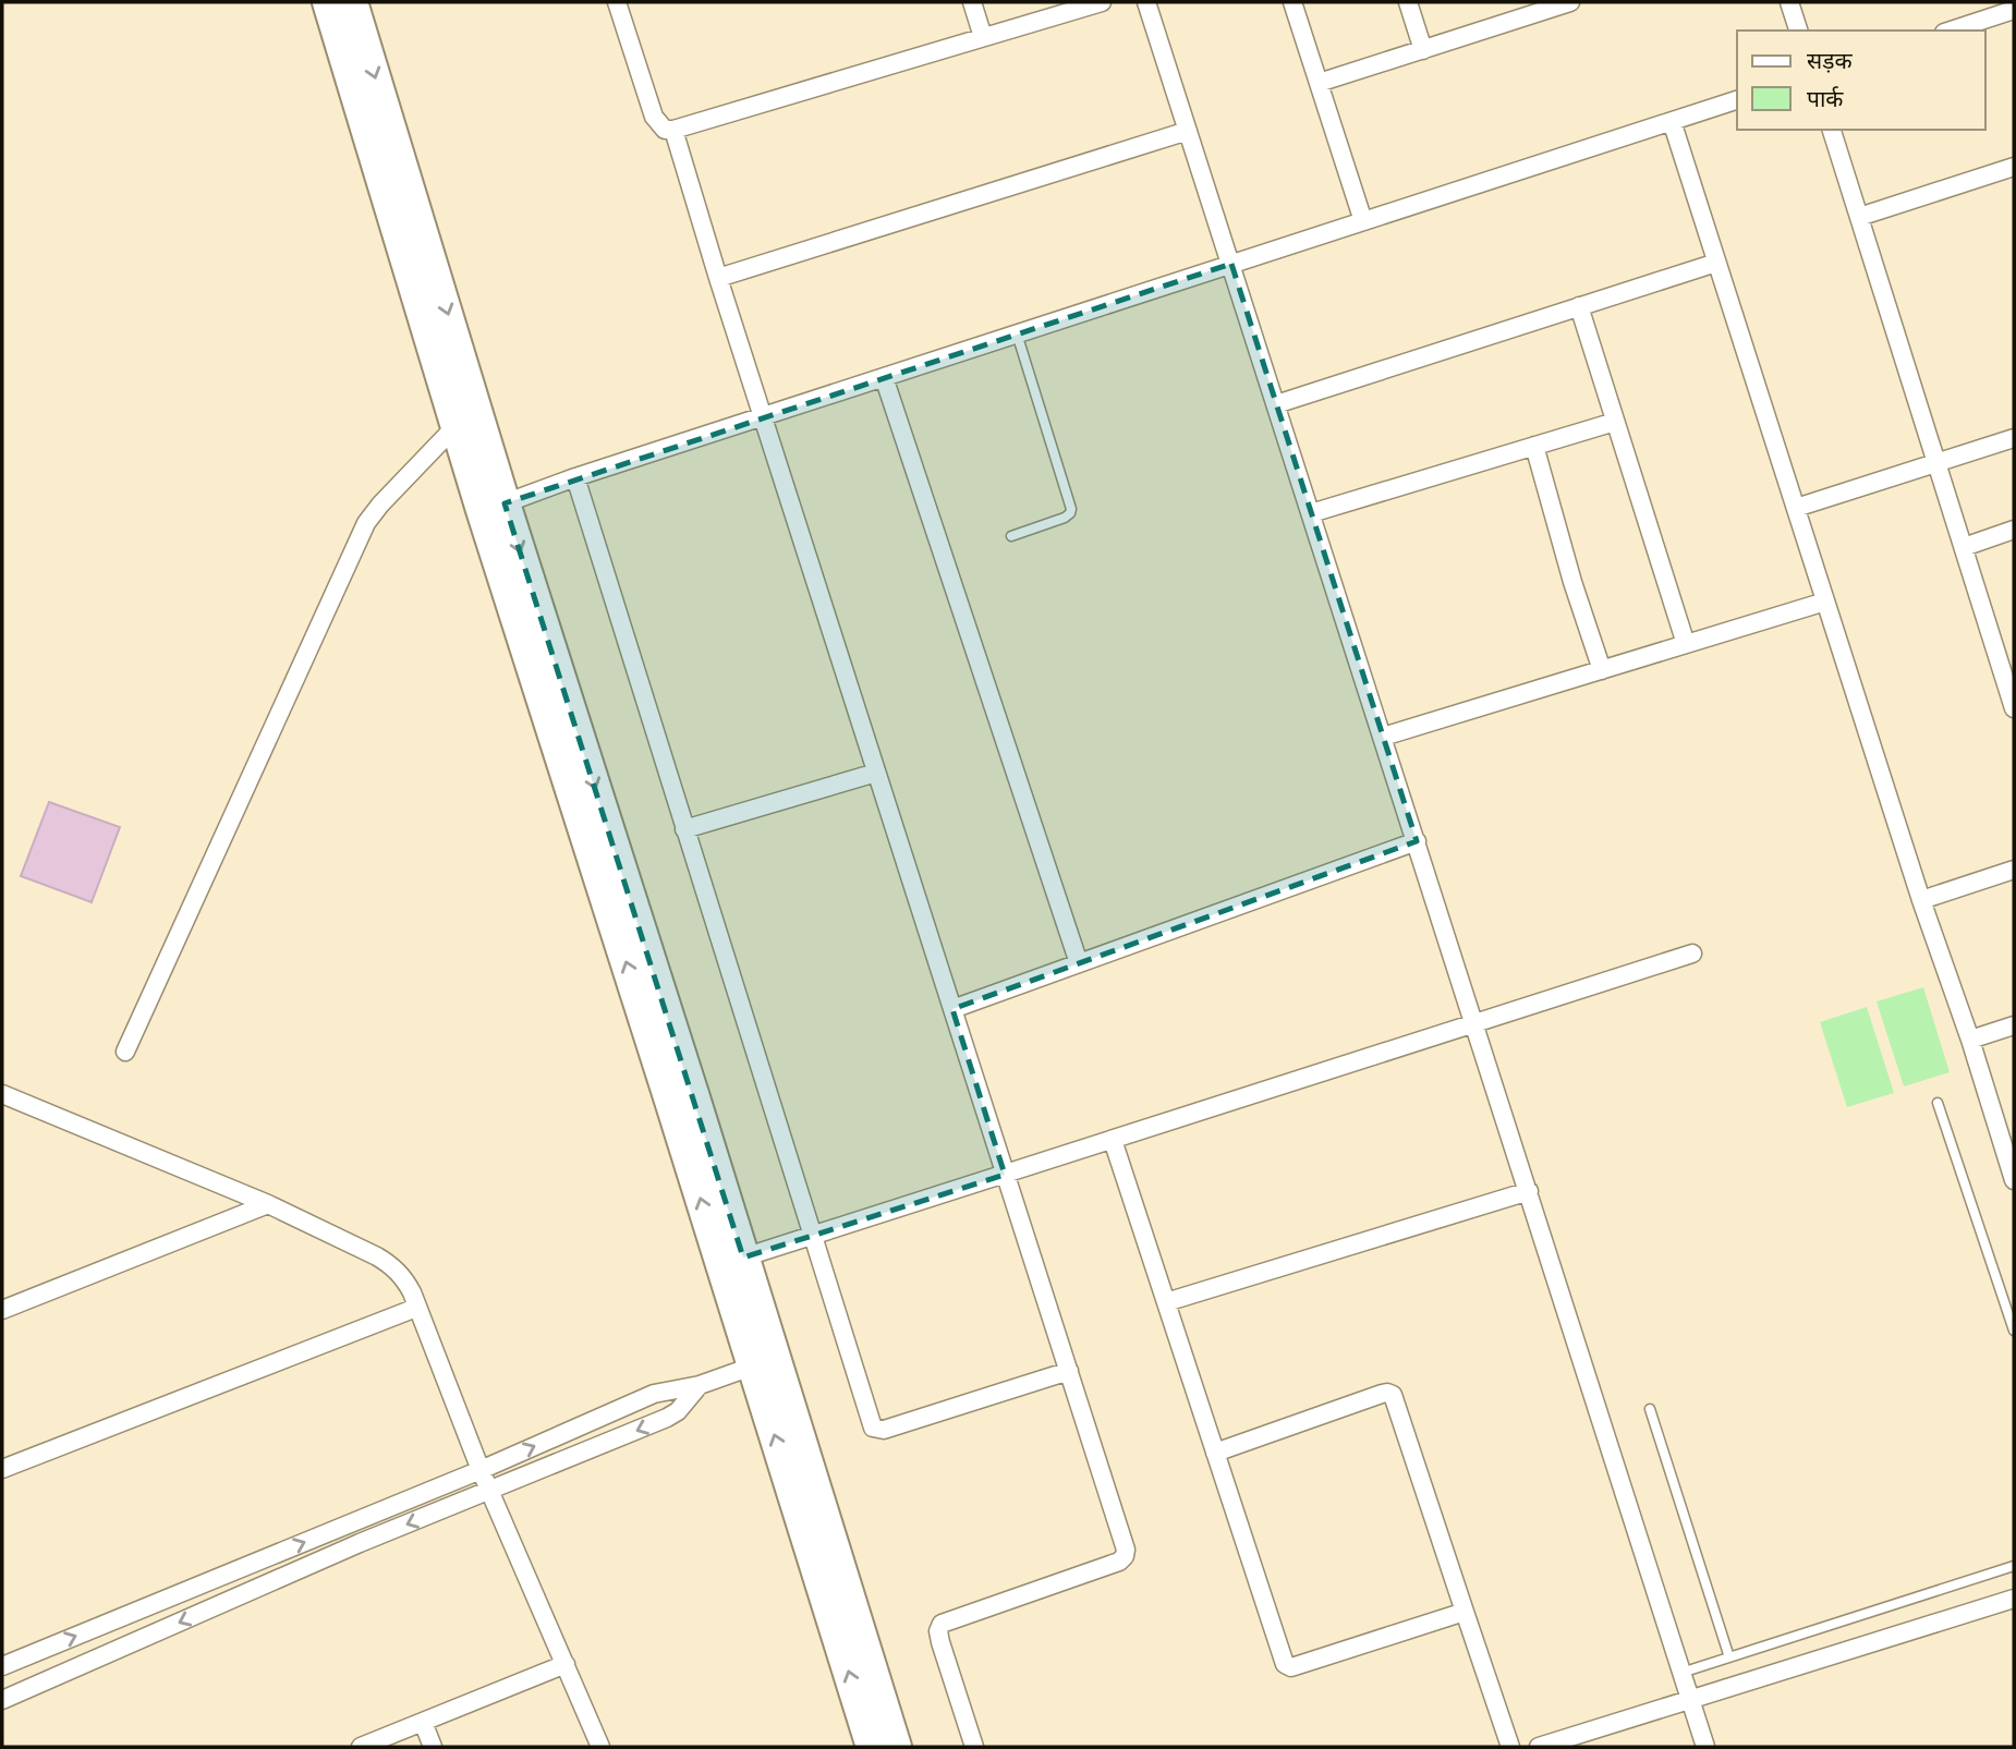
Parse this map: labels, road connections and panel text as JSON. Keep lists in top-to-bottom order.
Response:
{
  "legend": ["सड़क", "पार्क"]
}
